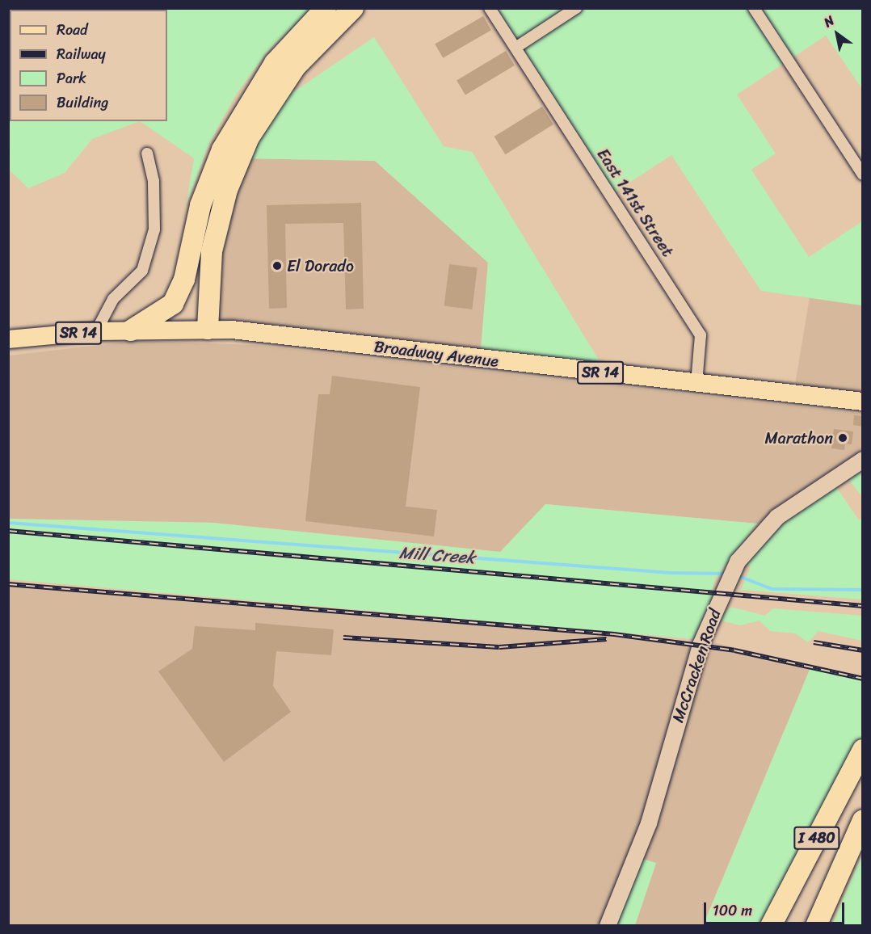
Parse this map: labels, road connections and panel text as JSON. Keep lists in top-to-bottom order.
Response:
{
  "streets": {
    "highway": ["I 480"],
    "main road": ["SR 14", "Broadway Avenue"],
    "street": ["East 141st Street", "McCracken Road"]
  },
  "crossings": [
    ["East 141st Street", "Broadway Avenue"]
  ],
  "water": ["Mill Creek"],
  "places": ["El Dorado", "Marathon"],
  "legend": [
    "Road",
    "Railway",
    "Park",
    "Building"
  ],
  "scale_bar": "100 m",
  "north": "top left"
}
